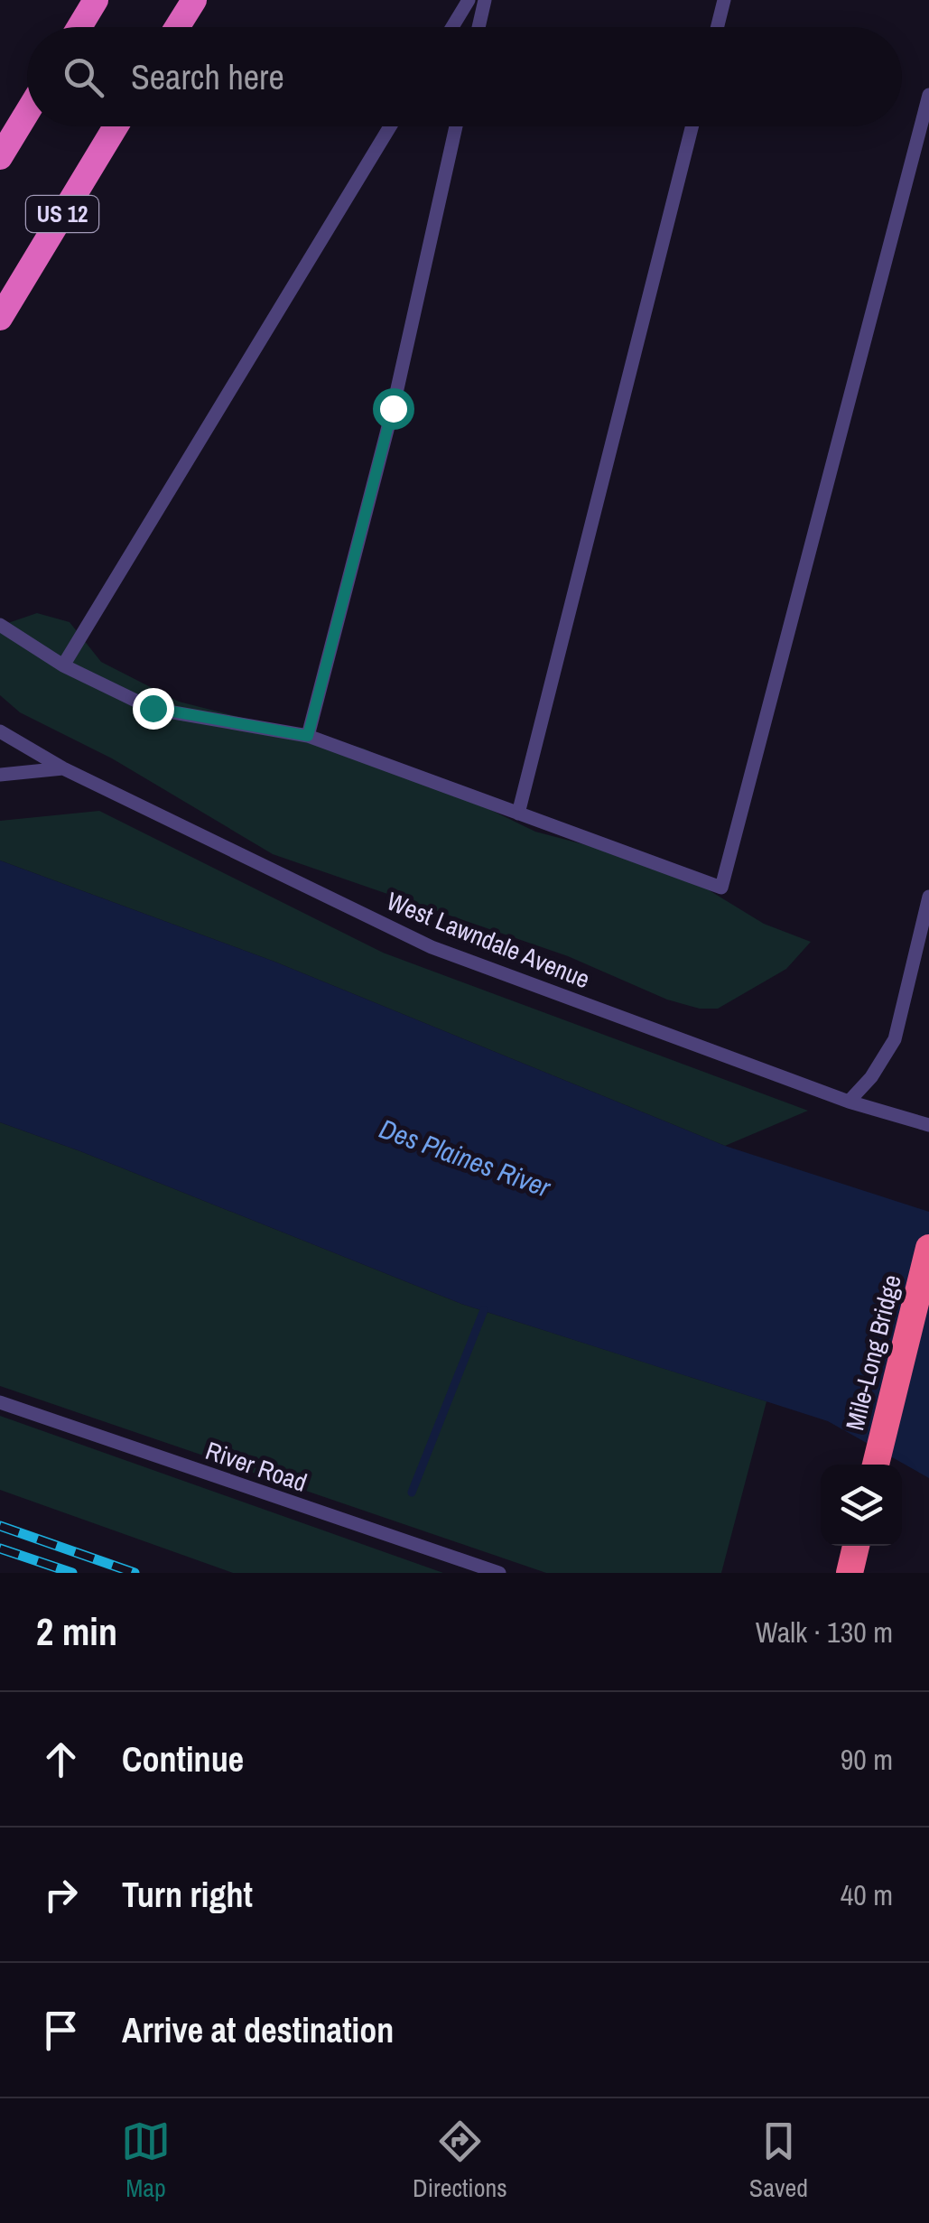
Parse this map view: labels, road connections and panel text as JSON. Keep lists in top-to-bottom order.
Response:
{
  "streets": {
    "highway": ["US 12", "Mile-Long Bridge"],
    "lane": ["West Lawndale Avenue", "River Road"]
  },
  "water": ["Des Plaines River"],
  "page": {
    "search": "Search here",
    "heading": ["2 min", "Walk · 130 m"],
    "list": [
      ["Continue", "90 m"],
      ["Turn right", "40 m"],
      "Arrive at destination"
    ],
    "nav": ["Map", "Directions", "Saved"]
  }
}
